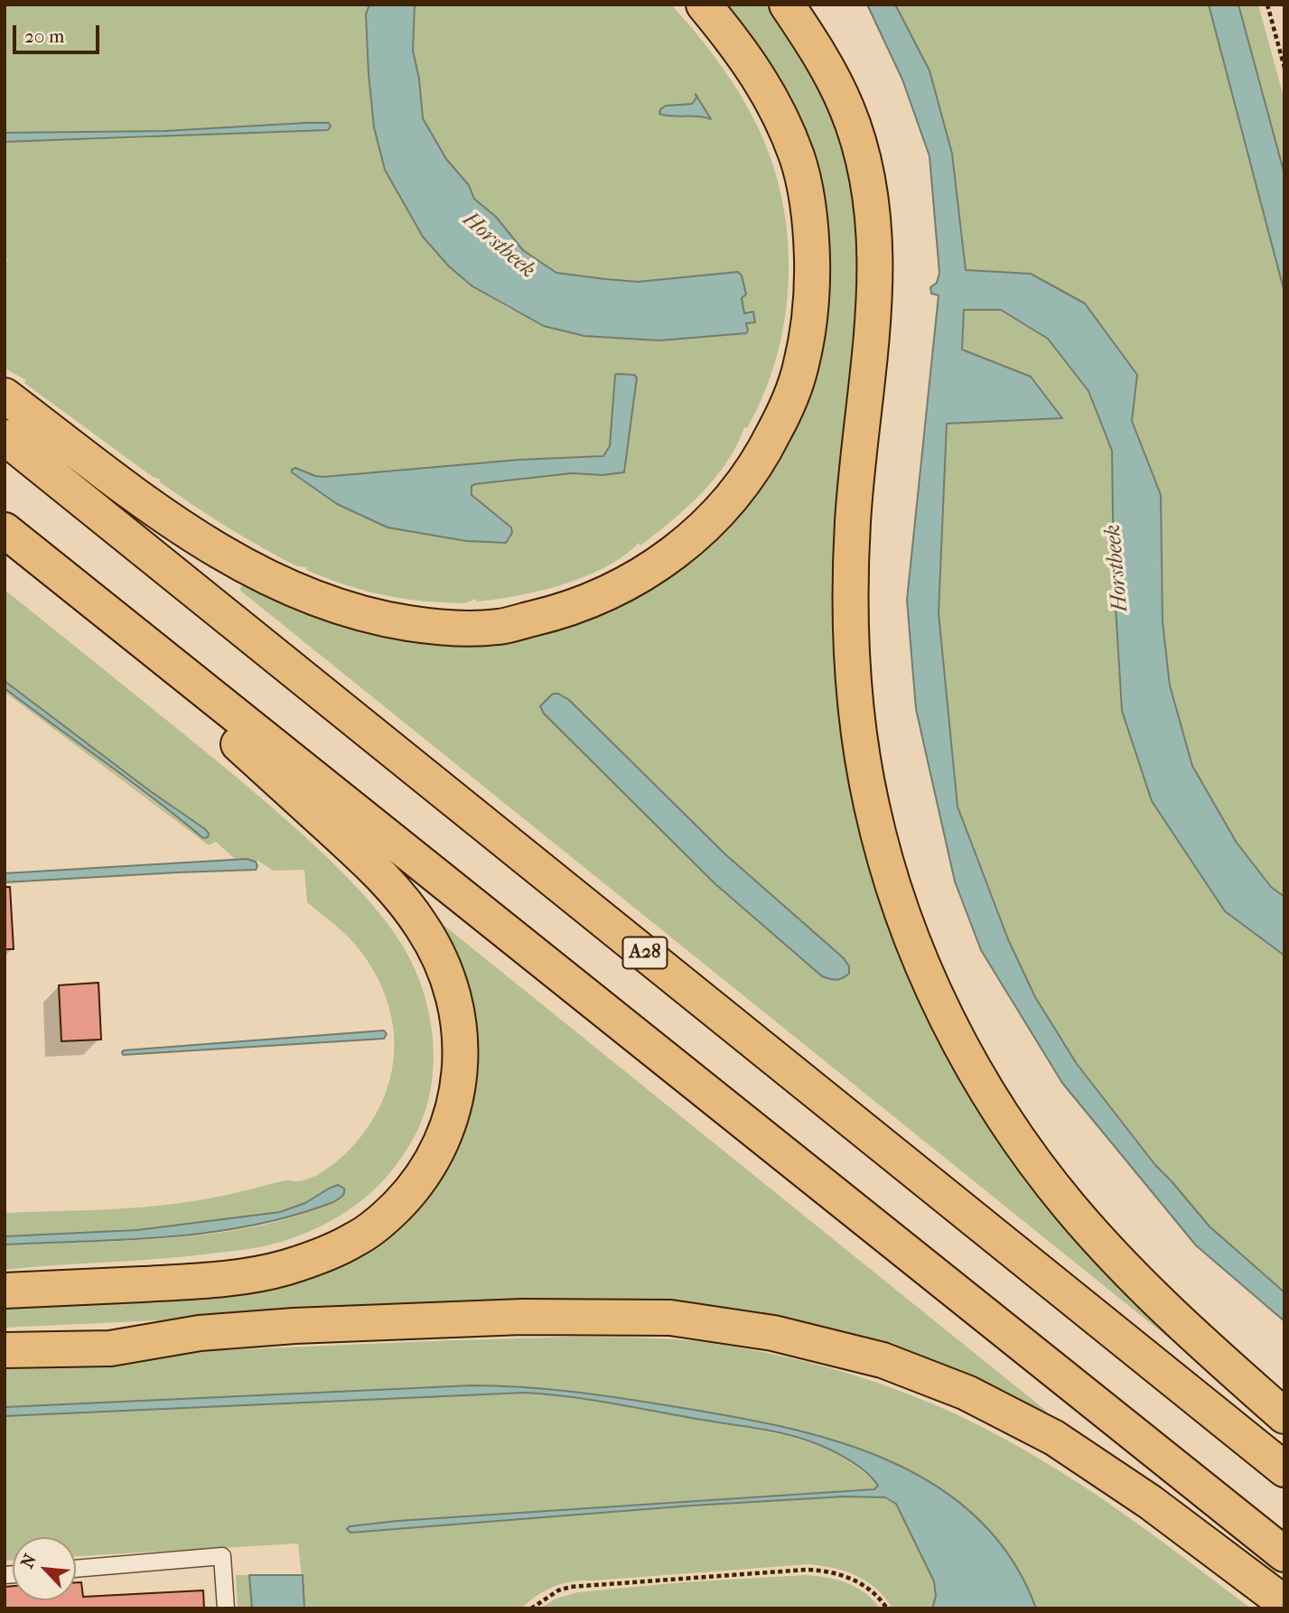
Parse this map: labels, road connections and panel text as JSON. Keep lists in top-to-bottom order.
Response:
{
  "streets": {
    "highway": ["A28"]
  },
  "water": ["Horstbeek"],
  "scale_bar": "20 m",
  "north": "top left"
}
